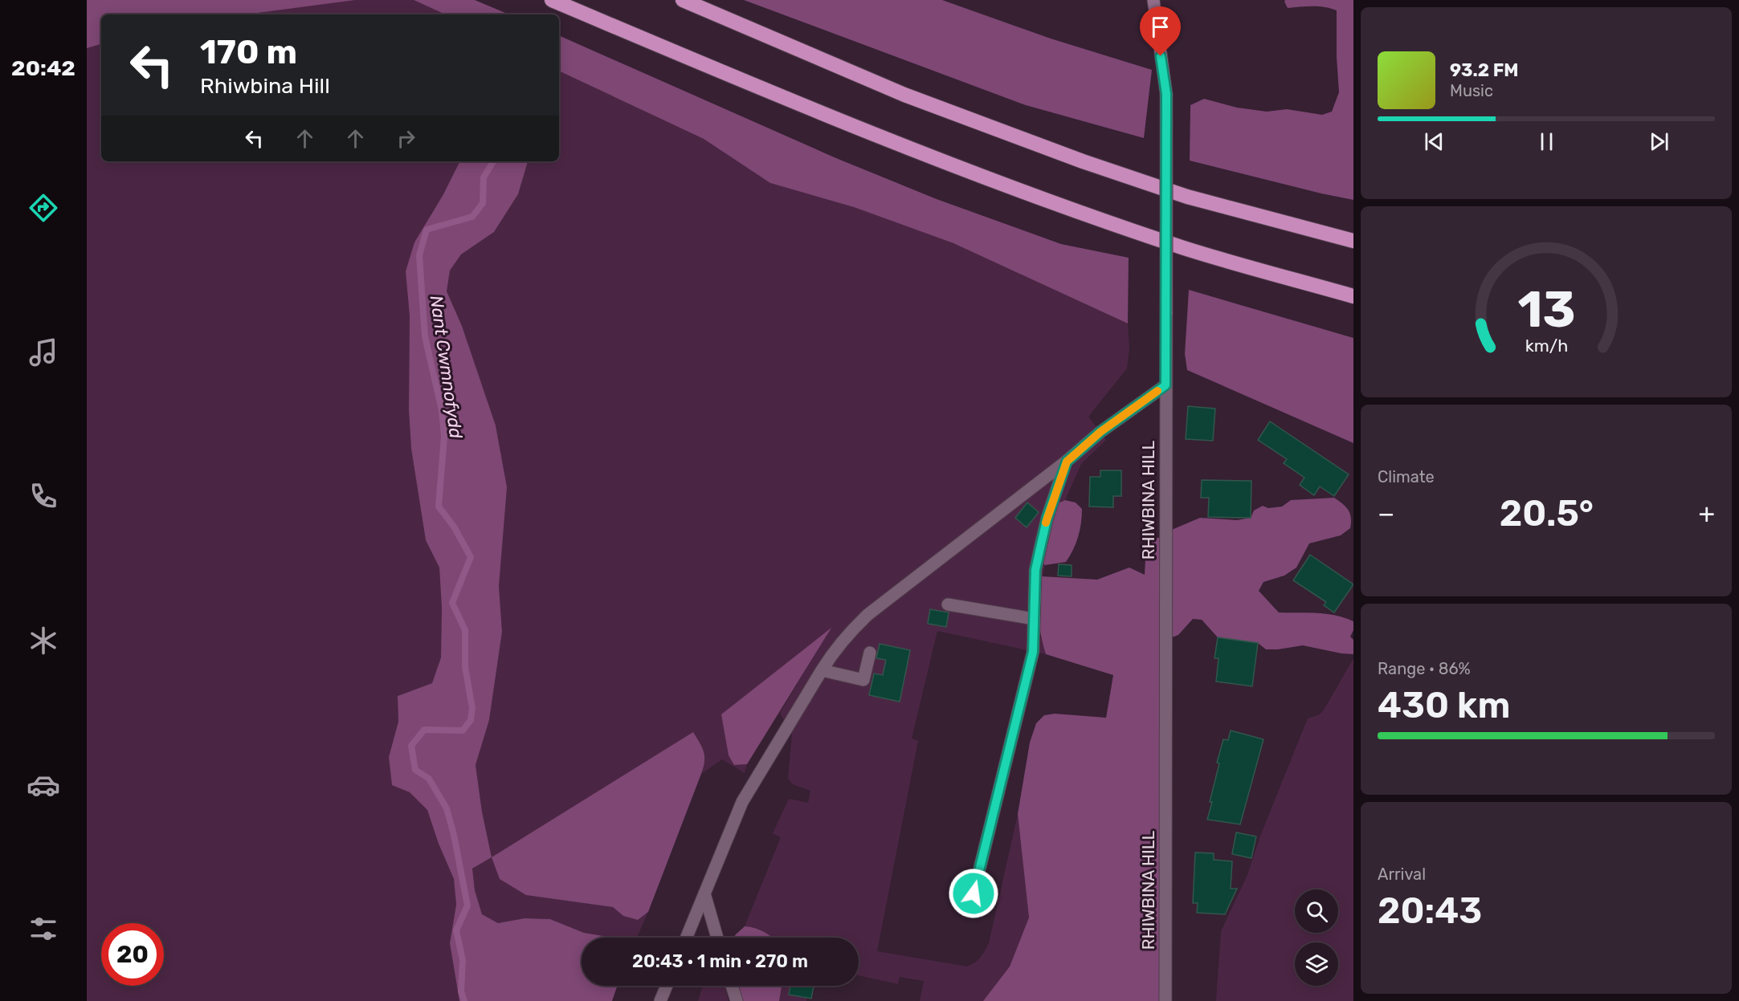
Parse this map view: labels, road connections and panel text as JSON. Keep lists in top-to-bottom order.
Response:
{
  "streets": {
    "street": ["RHIWBINA HILL"]
  },
  "water": ["Nant Cwmnofydd"],
  "page": {
    "tabs": "20:42",
    "turn": ["170 m", "Rhiwbina Hill"],
    "song": ["93.2 FM", "Music"],
    "tile": [
      "Climate",
      ["Range · 86%", "430 km"],
      ["Arrival", "20:43"]
    ],
    "heat": ["−", "20.5°", "+"],
    "limit": "20",
    "trip": "20:43 · 1 min · 270 m",
    "gauge": ["13", "km/h"]
  }
}
